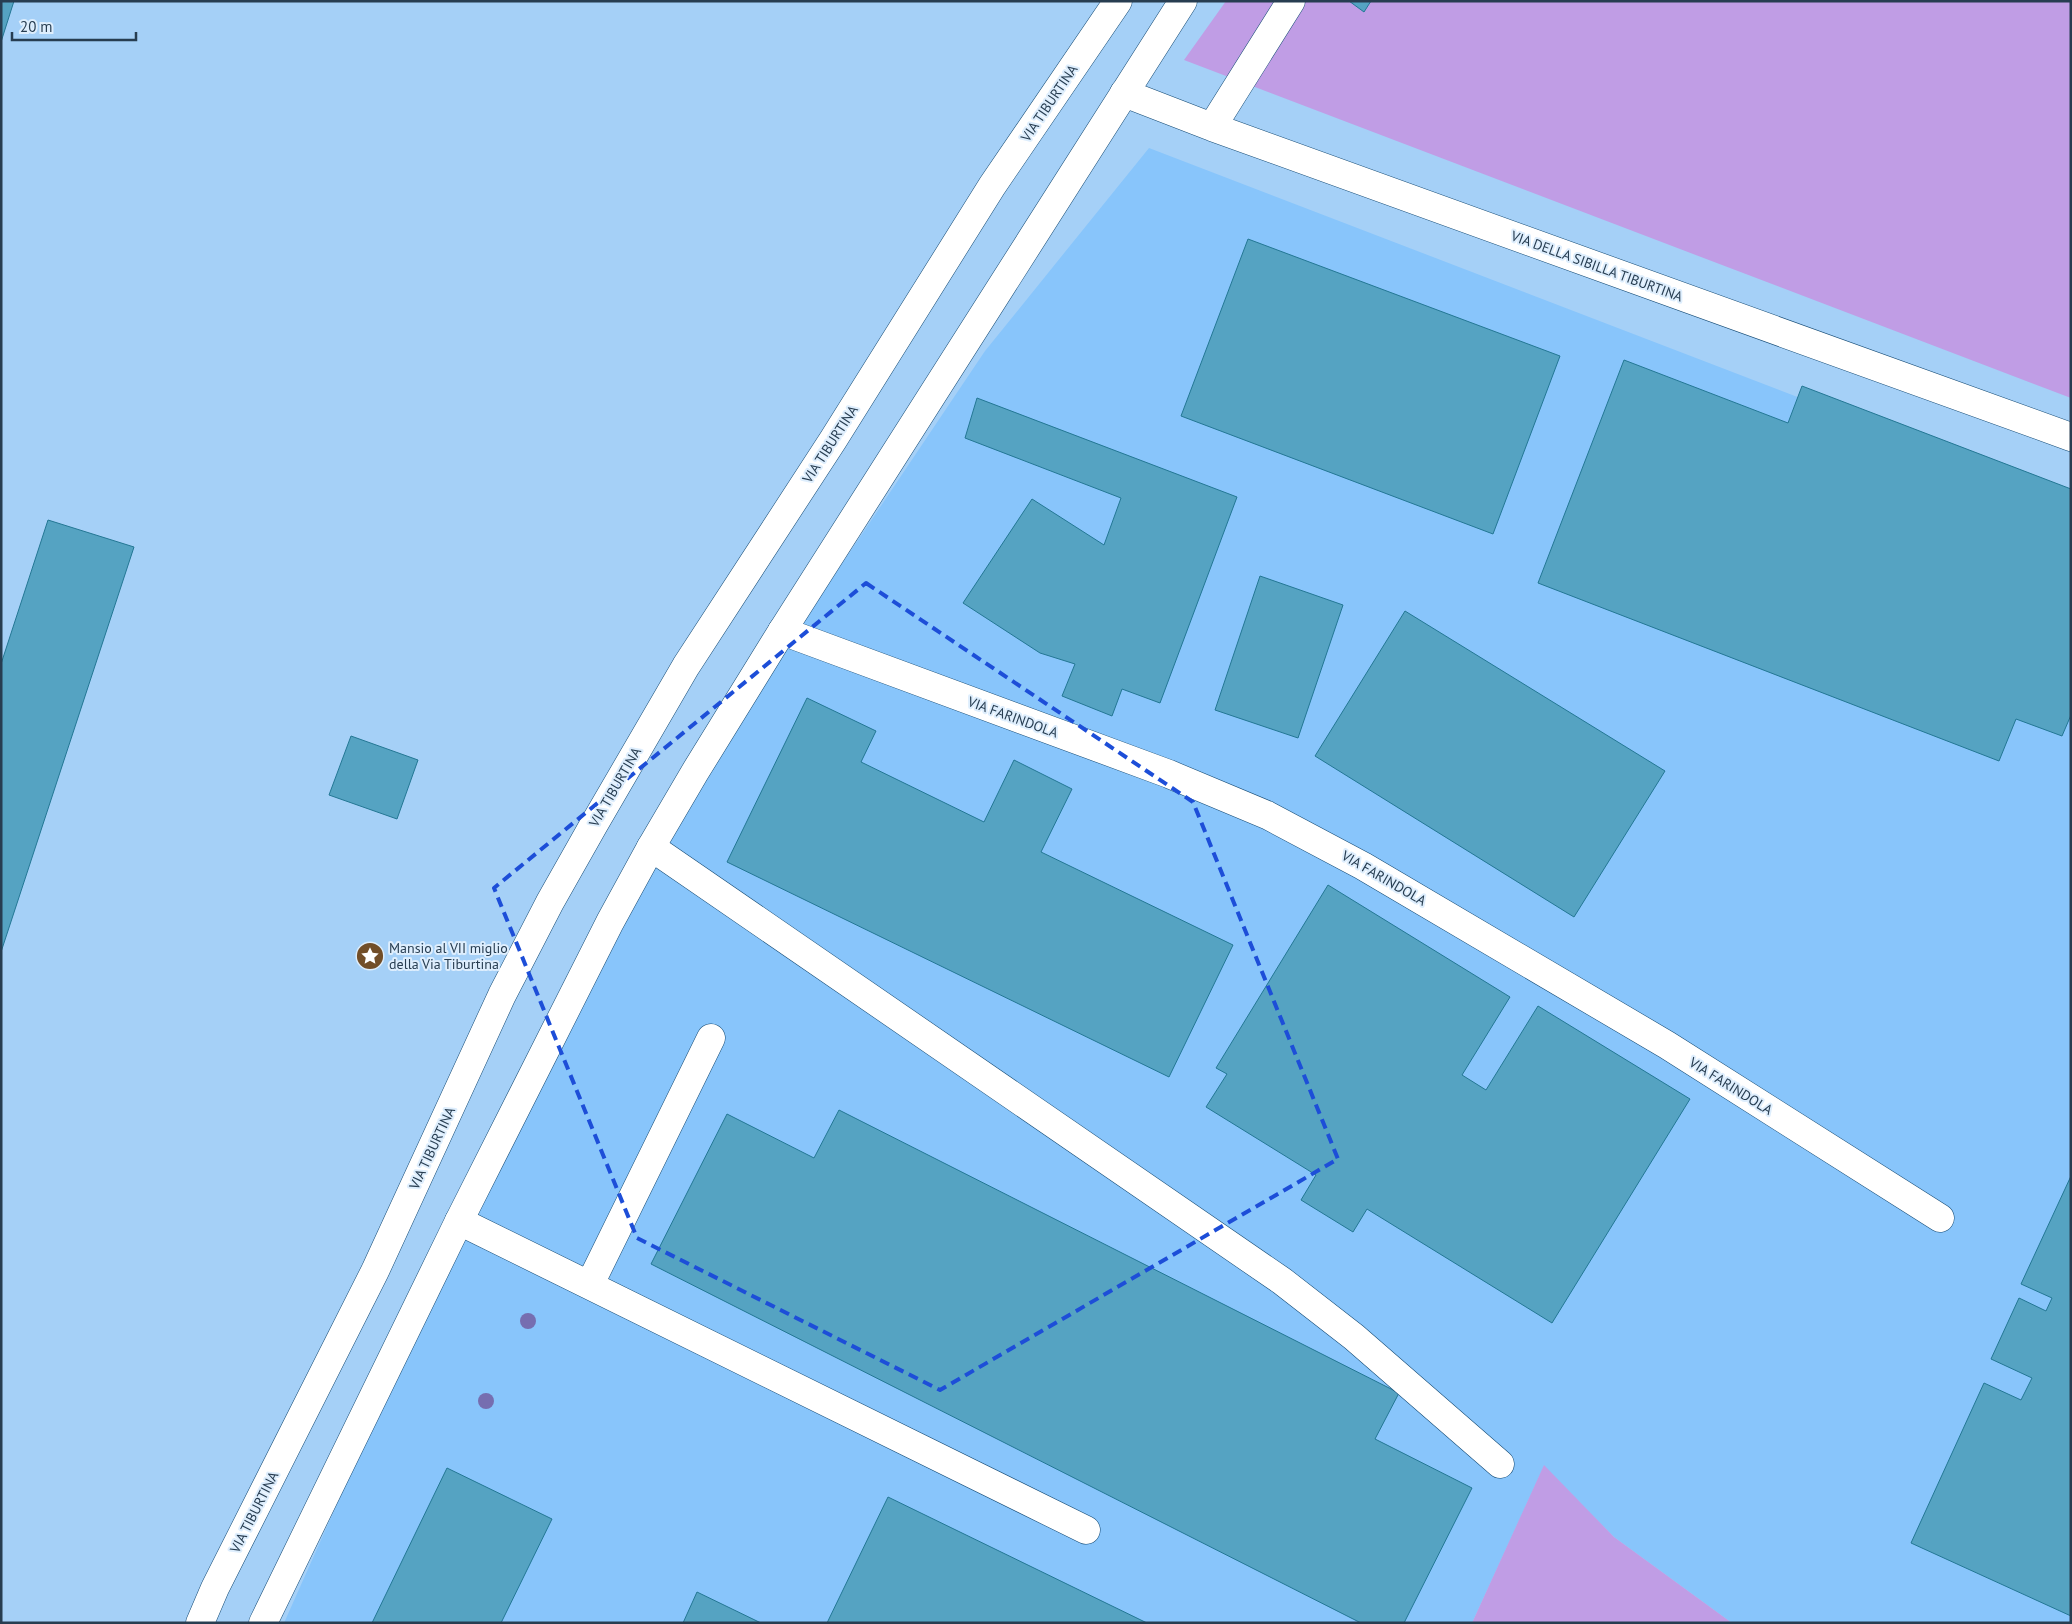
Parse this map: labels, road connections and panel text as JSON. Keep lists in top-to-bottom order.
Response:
{
  "streets": {
    "main road": ["VIA TIBURTINA", "VIA DELLA SIBILLA TIBURTINA", "VIA FARINDOLA"]
  },
  "places": {
    "place": ["Mansio al VII miglio della Via Tiburtina"]
  },
  "scale_bar": "20 m"
}
